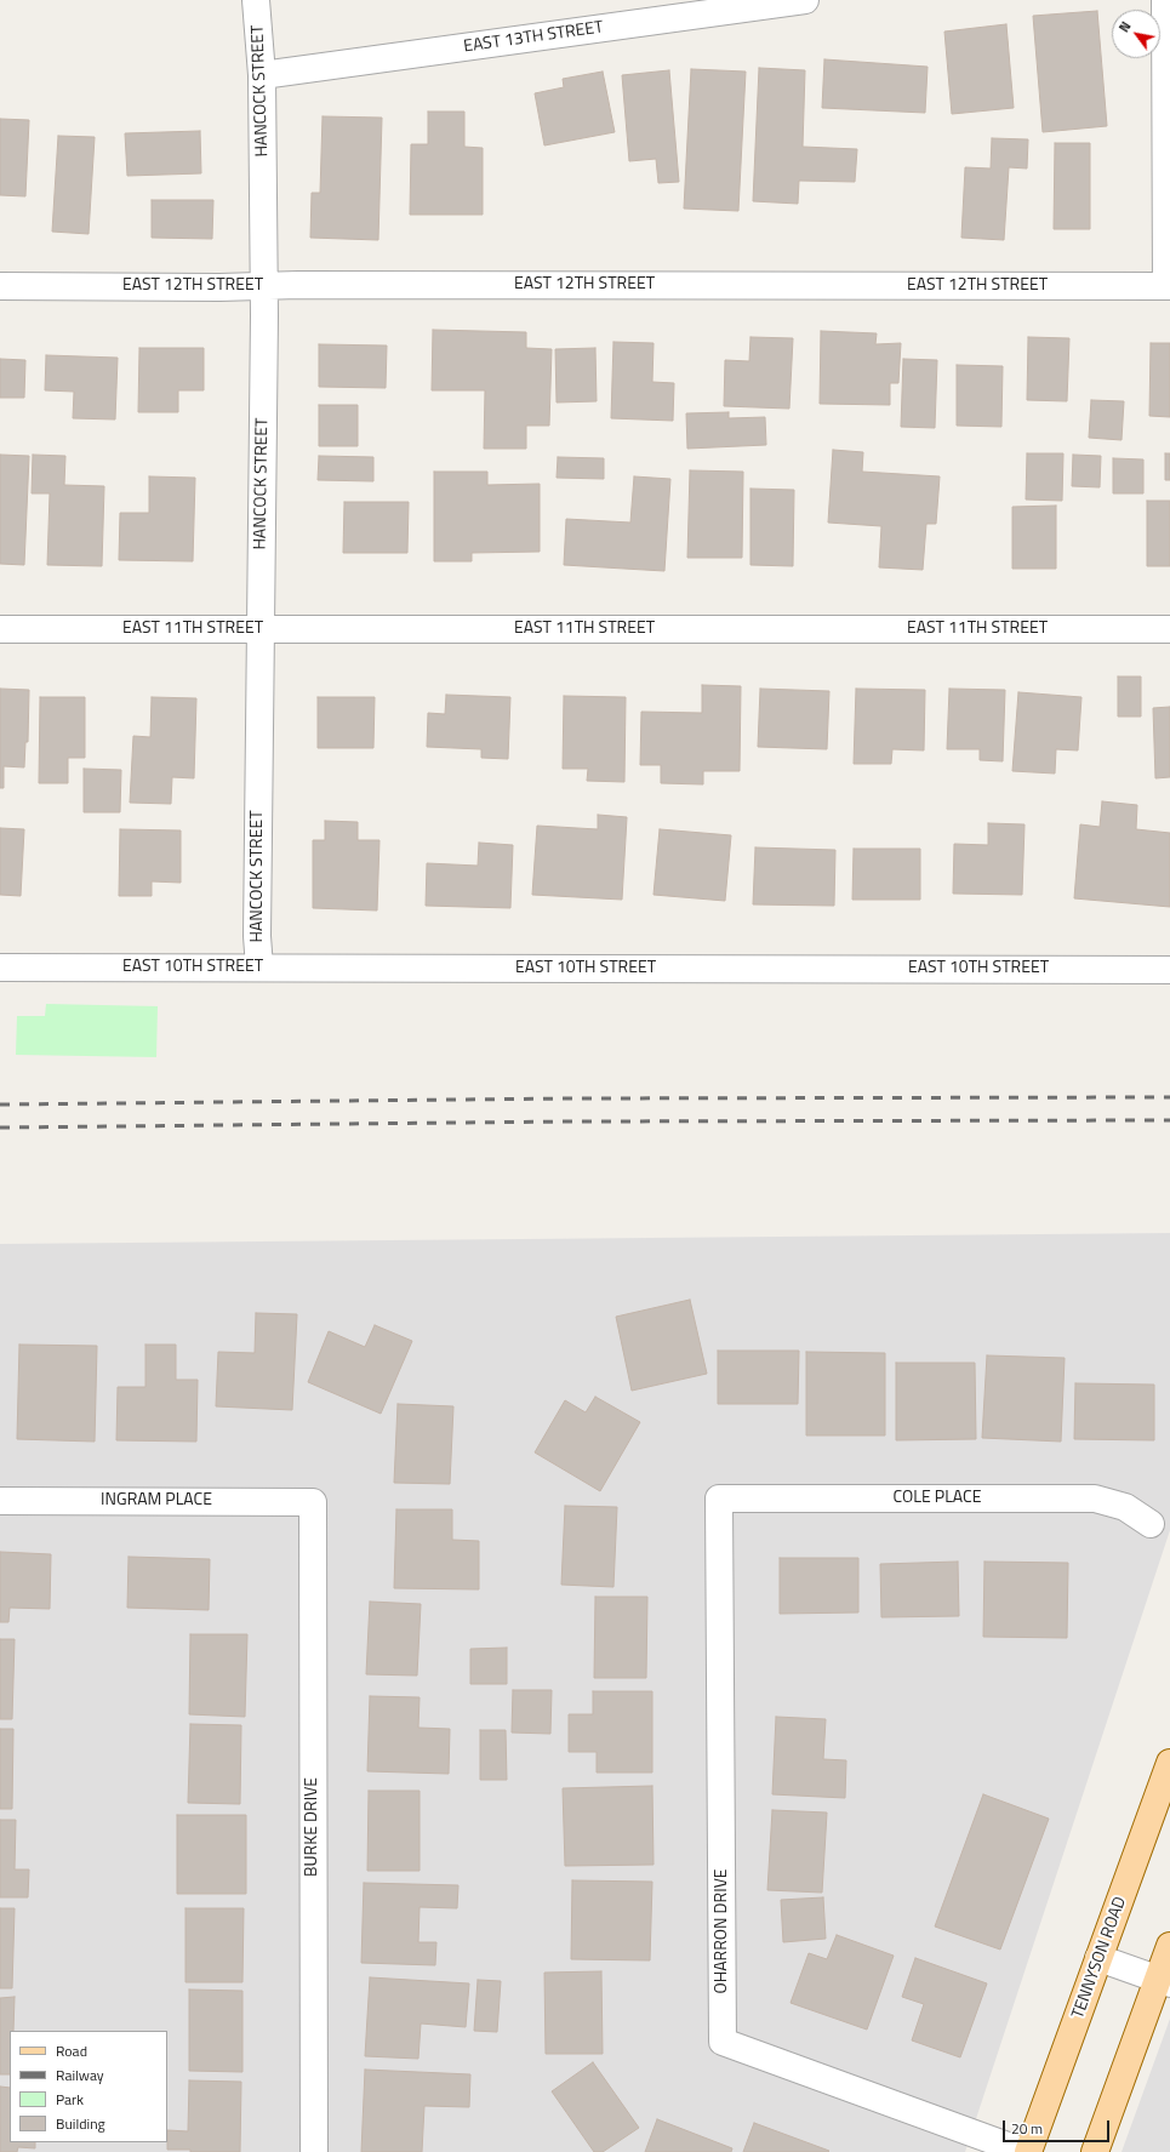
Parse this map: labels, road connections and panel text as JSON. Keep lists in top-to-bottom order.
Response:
{
  "streets": {
    "main road": ["TENNYSON ROAD"],
    "street": [
      "EAST 13TH STREET",
      "HANCOCK STREET",
      "EAST 12TH STREET",
      "EAST 11TH STREET",
      "EAST 10TH STREET",
      "COLE PLACE",
      "INGRAM PLACE",
      "BURKE DRIVE",
      "OHARRON DRIVE"
    ]
  },
  "crossings": [
    ["EAST 13TH STREET", "HANCOCK STREET"],
    ["HANCOCK STREET", "EAST 12TH STREET"],
    ["HANCOCK STREET", "EAST 11TH STREET"],
    ["HANCOCK STREET", "EAST 10TH STREET"],
    ["COLE PLACE", "OHARRON DRIVE"],
    ["INGRAM PLACE", "BURKE DRIVE"],
    ["OHARRON DRIVE", "TENNYSON ROAD"]
  ],
  "legend": [
    "Road",
    "Railway",
    "Park",
    "Building"
  ],
  "scale_bar": "20 m",
  "north": "top left"
}
